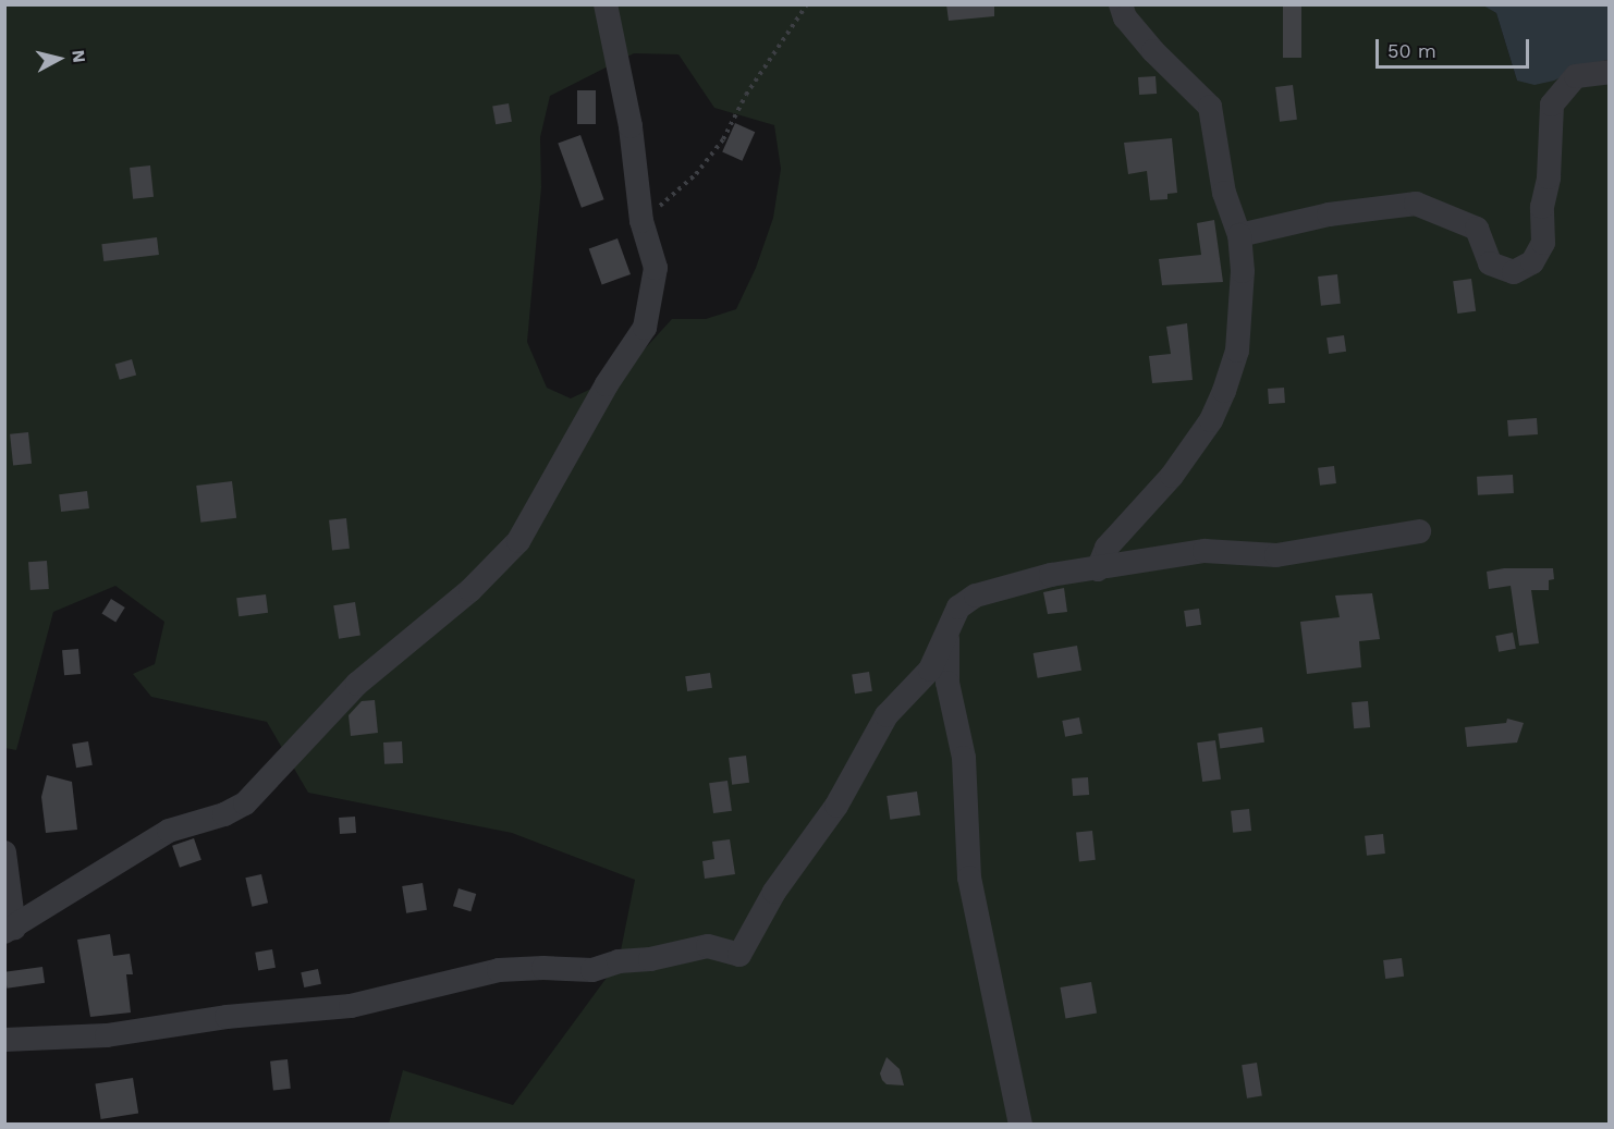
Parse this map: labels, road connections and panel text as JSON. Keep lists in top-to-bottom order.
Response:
{
  "scale_bar": "50 m",
  "north": "right"
}
